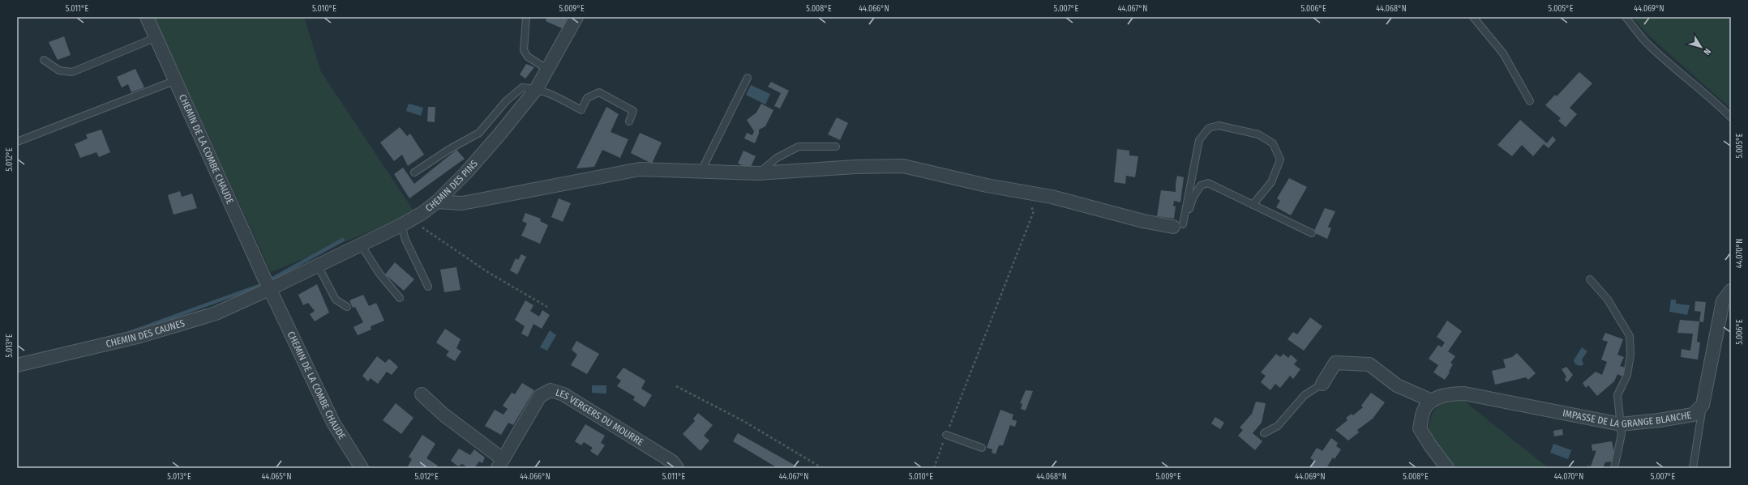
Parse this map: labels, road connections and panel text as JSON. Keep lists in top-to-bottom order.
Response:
{
  "streets": {
    "street": [
      "CHEMIN DE LA COMBE CHAUDE",
      "CHEMIN DES PINS",
      "CHEMIN DES CAUNES",
      "IMPASSE DE LA GRANGE BLANCHE",
      "LES VERGERS DU MOURRE"
    ]
  },
  "crossings": [
    ["CHEMIN DE LA COMBE CHAUDE", "CHEMIN DES PINS"],
    ["CHEMIN DE LA COMBE CHAUDE", "CHEMIN DES CAUNES"],
    ["CHEMIN DES PINS", "CHEMIN DES CAUNES"]
  ],
  "north": "bottom right",
  "coordinates": [
    "5.011°E",
    "5.010°E",
    "5.009°E",
    "5.008°E",
    "44.066°N",
    "5.007°E",
    "44.067°N",
    "5.006°E",
    "44.068°N",
    "5.005°E",
    "44.069°N",
    "5.012°E",
    "44.070°N",
    "5.013°E",
    "44.065°N"
  ]
}
